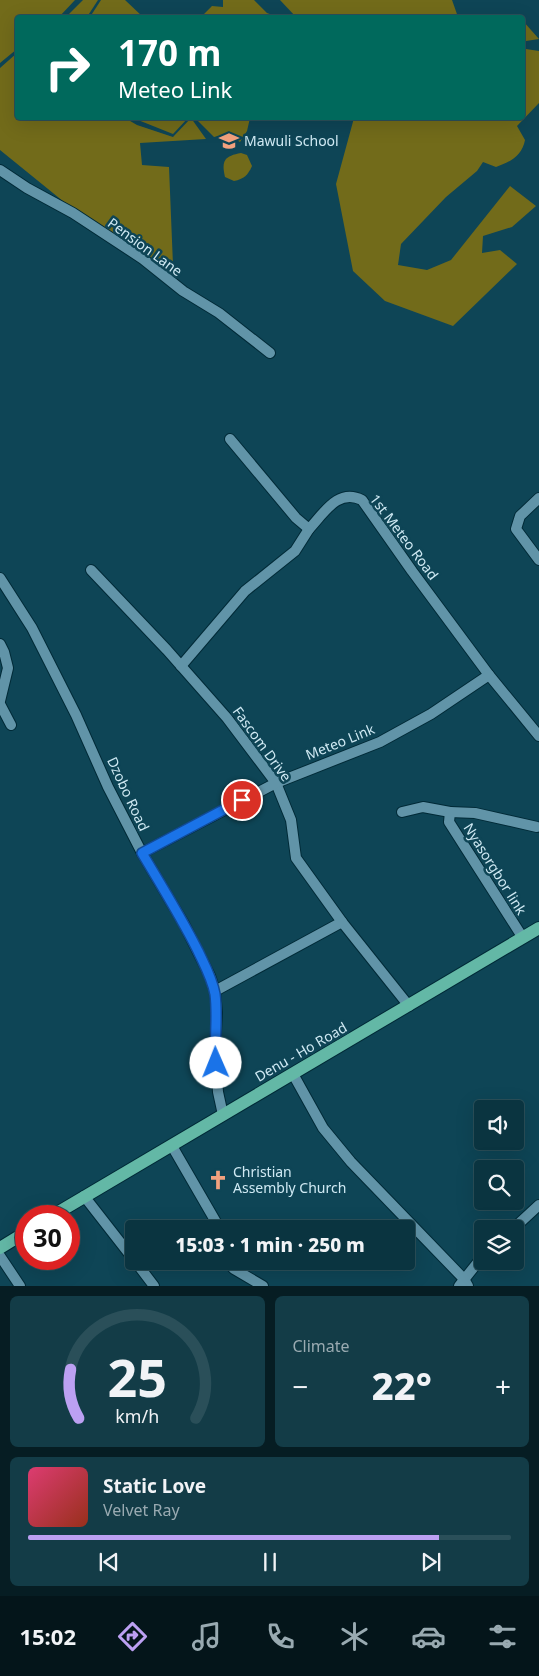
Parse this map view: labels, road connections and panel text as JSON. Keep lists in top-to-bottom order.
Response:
{
  "streets": {
    "main road": ["Denu - Ho Road"],
    "street": [
      "Pension Lane",
      "1st Meteo Road",
      "Meteo Link",
      "Fascom Drive",
      "Dzobo Road",
      "Nyasorgbor link"
    ]
  },
  "crossings": [
    ["1st Meteo Road", "Meteo Link"],
    ["Meteo Link", "Fascom Drive"],
    ["Meteo Link", "Dzobo Road"],
    ["Fascom Drive", "Denu - Ho Road"],
    ["Dzobo Road", "Denu - Ho Road"],
    ["Nyasorgbor link", "Denu - Ho Road"]
  ],
  "places": {
    "school or university": ["Mawuli School"],
    "church": ["Christian Assembly Church"]
  },
  "page": {
    "turn": ["170 m", "Meteo Link"],
    "limit": "30",
    "trip": "15:03 · 1 min · 250 m",
    "tile": "Climate",
    "heat": ["−", "22°", "+"],
    "song": ["Static Love", "Velvet Ray"],
    "tabs": "15:02",
    "gauge": ["25", "km/h"]
  }
}
